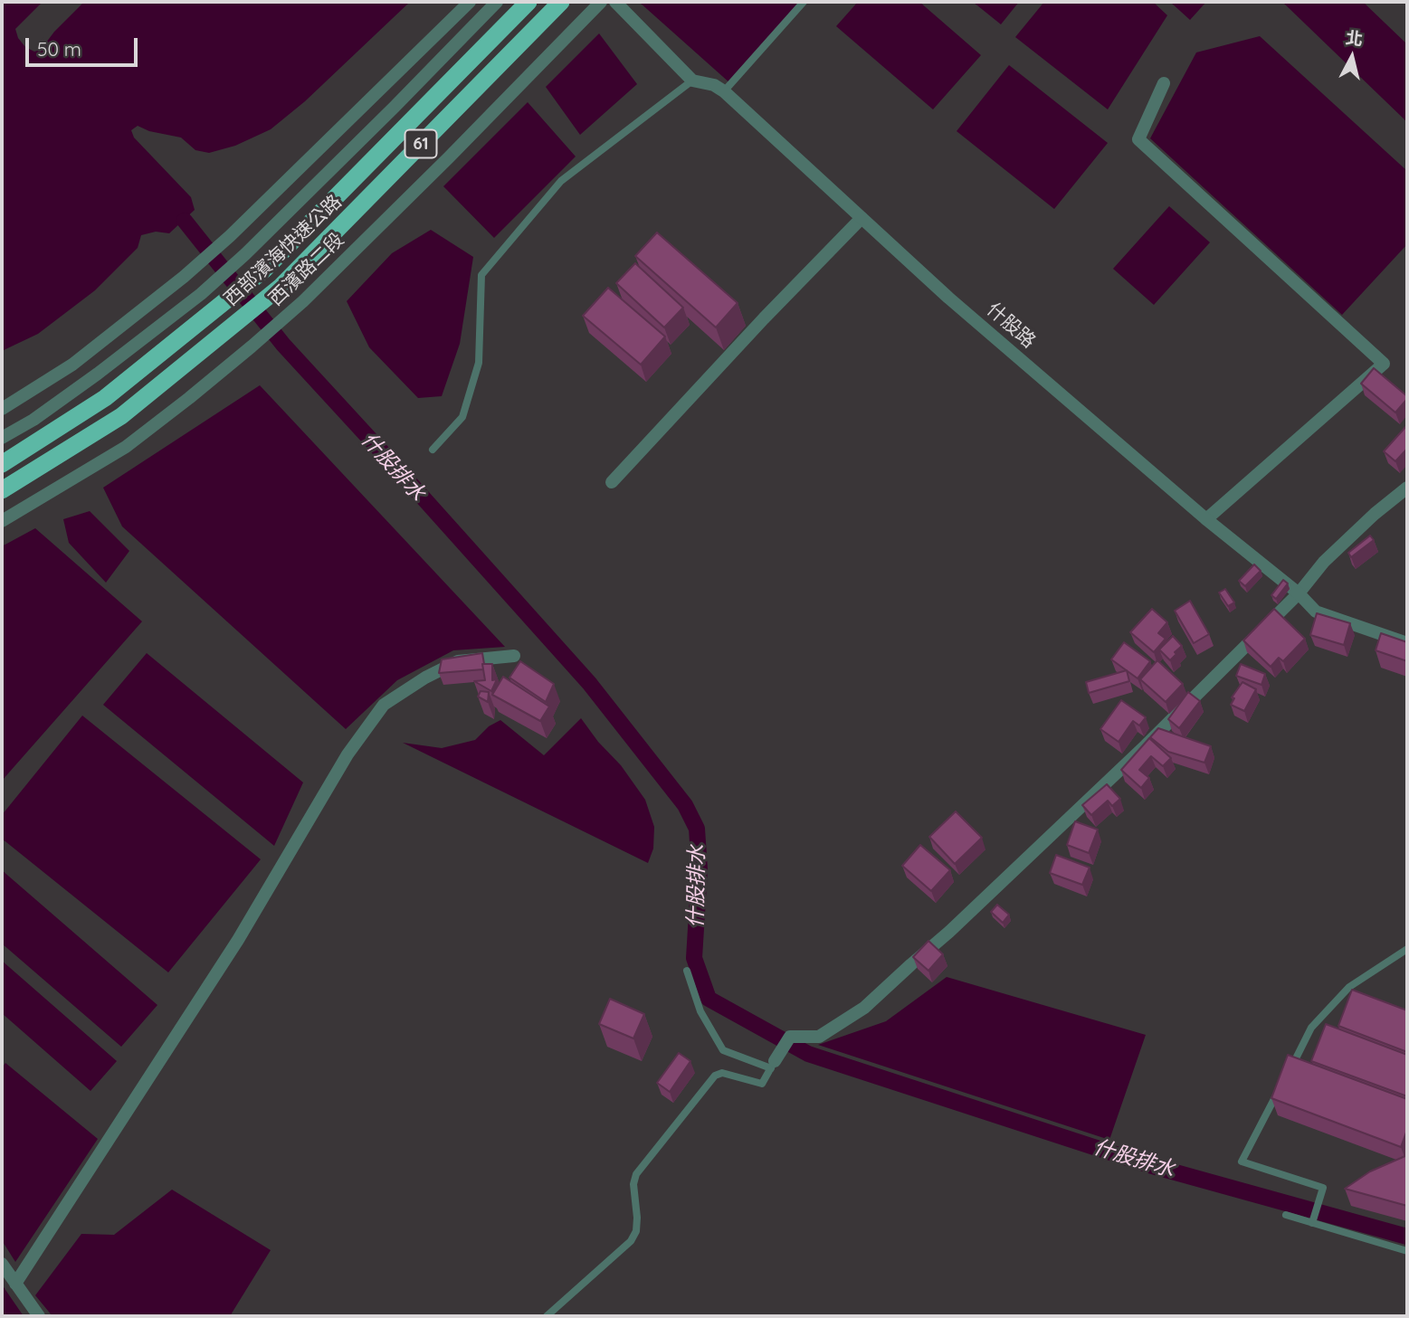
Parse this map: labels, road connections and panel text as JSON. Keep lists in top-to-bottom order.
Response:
{
  "streets": {
    "highway": ["61", "西部濱海快速公路"],
    "street": ["西濱路二段", "什股路"]
  },
  "water": ["什股排水"],
  "scale_bar": "50 m",
  "north": "top"
}
